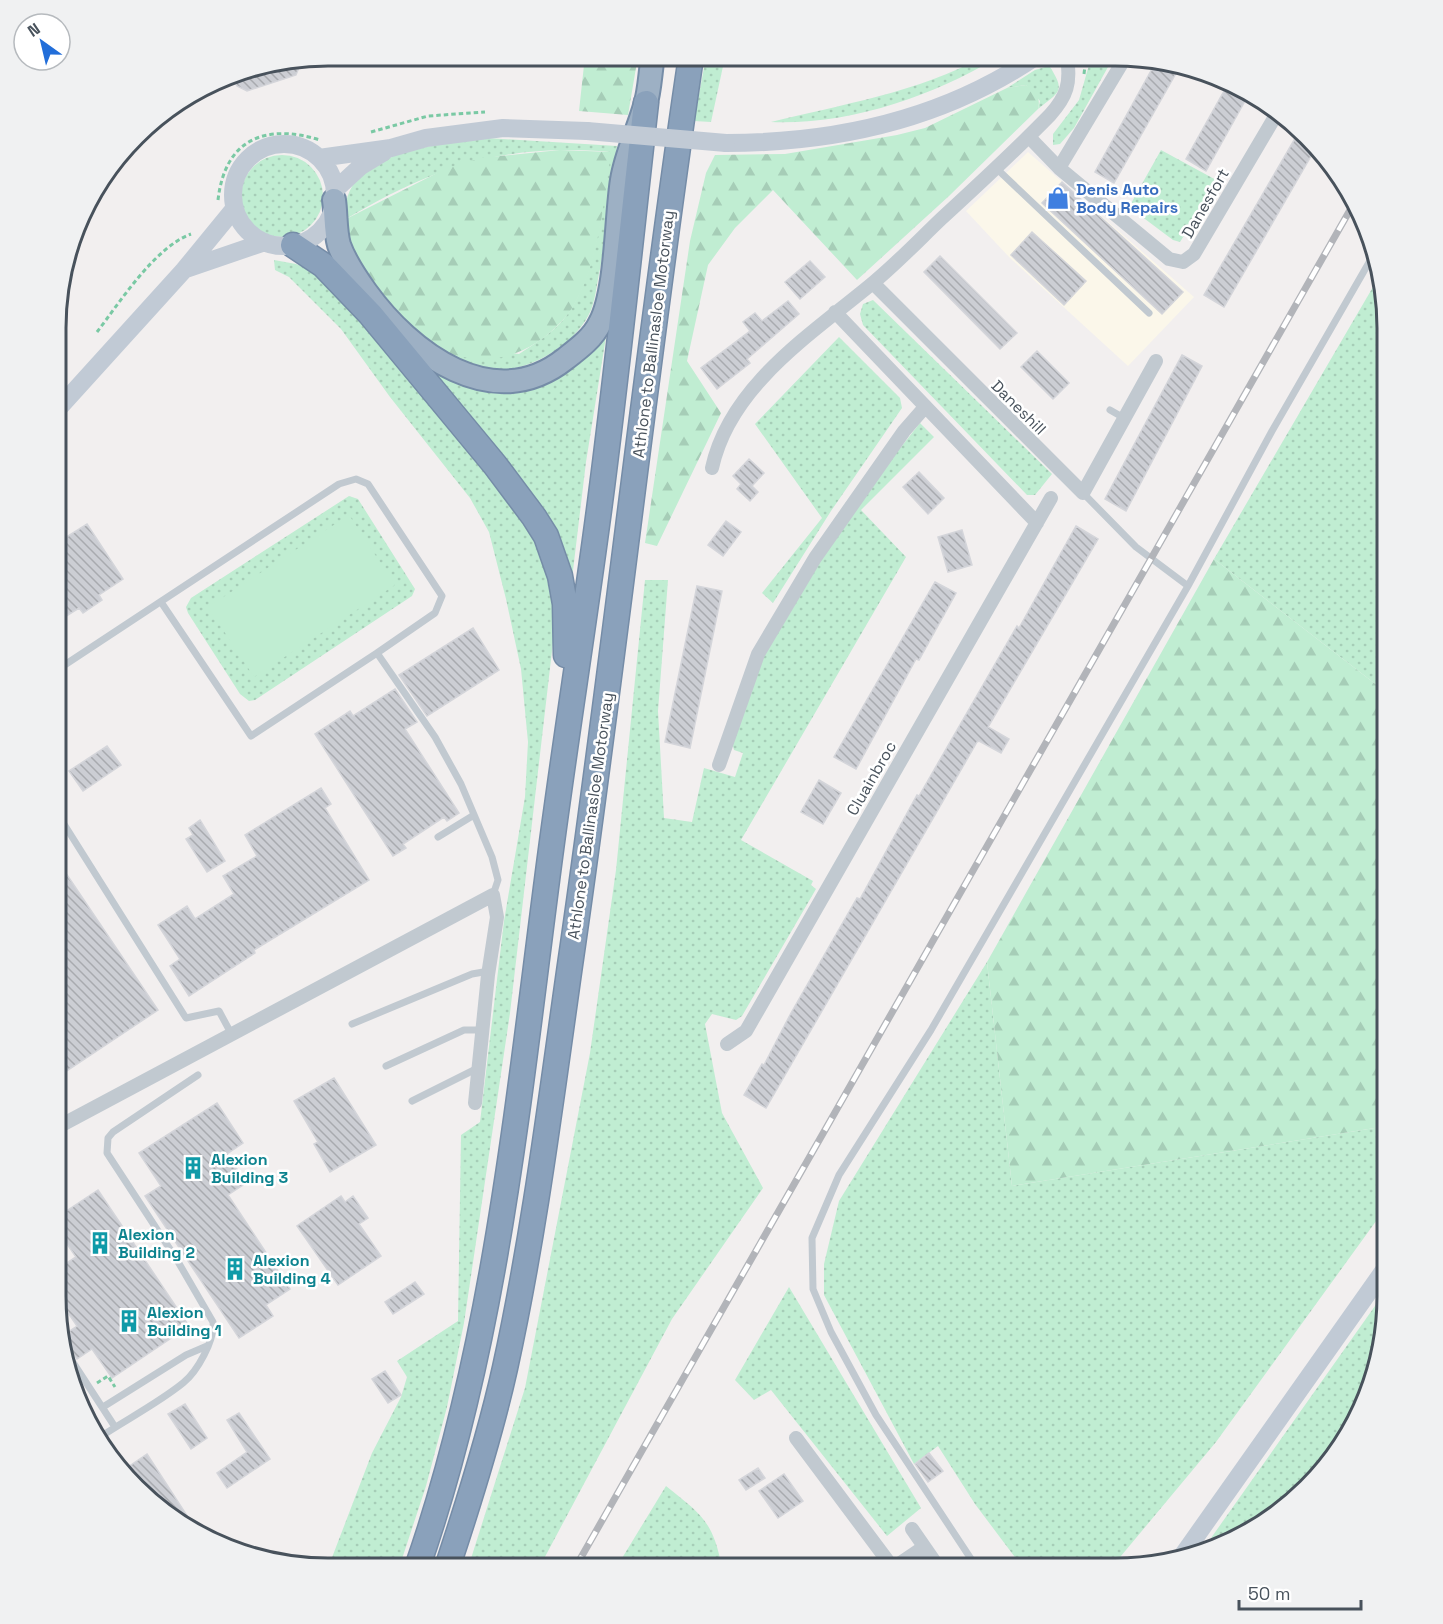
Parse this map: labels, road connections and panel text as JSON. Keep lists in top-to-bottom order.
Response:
{
  "streets": {
    "highway": ["Athlone to Ballinasloe Motorway"],
    "street": ["Danesfort", "Daneshill", "Cluainbroc"]
  },
  "places": {
    "shop": ["Denis Auto Body Repairs"],
    "building": [
      "Alexion Building 3",
      "Alexion Building 2",
      "Alexion Building 4",
      "Alexion Building 1"
    ]
  },
  "scale_bar": "50 m",
  "north": "top left"
}
